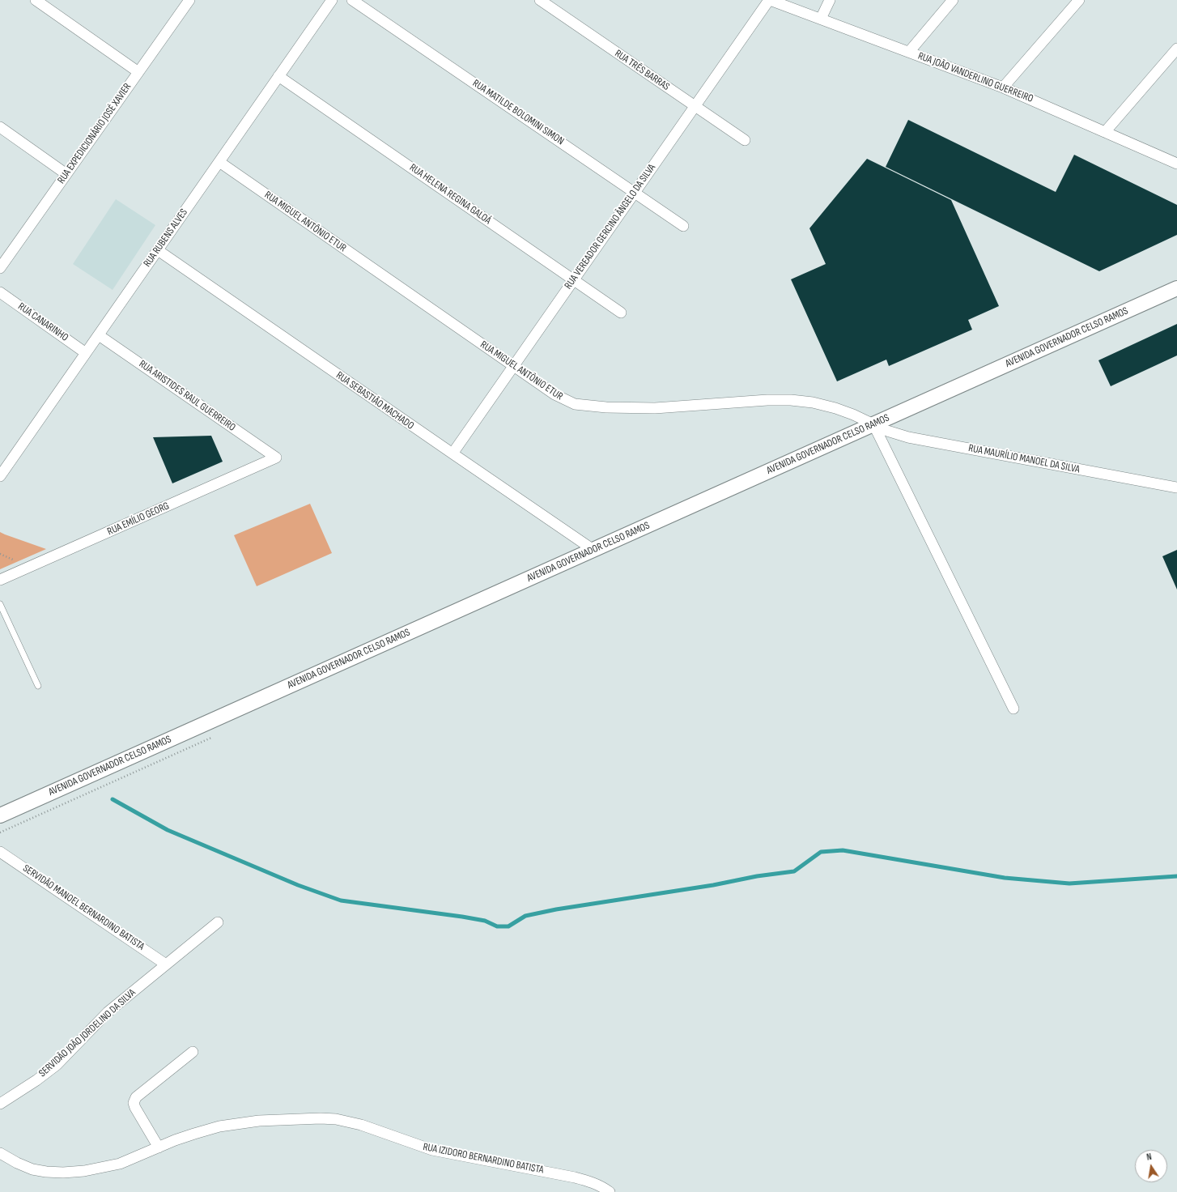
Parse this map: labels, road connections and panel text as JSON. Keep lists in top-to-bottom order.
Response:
{
  "streets": {
    "main road": ["AVENIDA GOVERNADOR CELSO RAMOS"],
    "street": [
      "RUA TRÊS BARRAS",
      "RUA JOÃO VANDERLINO GUERREIRO",
      "RUA MATILDE BOLOMINI SIMON",
      "RUA EXPEDICIONÁRIO JOSÉ XAVIER",
      "RUA HELENA REGINA GALOÁ",
      "RUA MIGUEL ANTÔNIO ETUR",
      "RUA VEREADOR GERCINO ÂNGELO DA SILVA",
      "RUA RUBENS ALVES",
      "RUA CANARINHO",
      "RUA ARISTIDES RAUL GUERREIRO",
      "RUA SEBASTIÃO MACHADO",
      "RUA MAURÍLIO MANOEL DA SILVA",
      "RUA EMÍLIO GEORG",
      "SERVIDÃO MANOEL BERNARDINO BATISTA",
      "SERVIDÃO JOÃO JORDELINO DA SILVA",
      "RUA IZIDORO BERNARDINO BATISTA"
    ]
  },
  "crossings": [
    ["RUA TRÊS BARRAS", "RUA VEREADOR GERCINO ÂNGELO DA SILVA"],
    ["RUA JOÃO VANDERLINO GUERREIRO", "RUA VEREADOR GERCINO ÂNGELO DA SILVA"],
    ["RUA MATILDE BOLOMINI SIMON", "RUA VEREADOR GERCINO ÂNGELO DA SILVA"],
    ["RUA HELENA REGINA GALOÁ", "RUA VEREADOR GERCINO ÂNGELO DA SILVA"],
    ["RUA HELENA REGINA GALOÁ", "RUA RUBENS ALVES"],
    ["RUA MIGUEL ANTÔNIO ETUR", "RUA VEREADOR GERCINO ÂNGELO DA SILVA"],
    ["RUA MIGUEL ANTÔNIO ETUR", "RUA RUBENS ALVES"],
    ["RUA MIGUEL ANTÔNIO ETUR", "AVENIDA GOVERNADOR CELSO RAMOS"],
    ["RUA MIGUEL ANTÔNIO ETUR", "RUA MAURÍLIO MANOEL DA SILVA"],
    ["RUA VEREADOR GERCINO ÂNGELO DA SILVA", "RUA SEBASTIÃO MACHADO"],
    ["RUA RUBENS ALVES", "RUA CANARINHO"],
    ["RUA RUBENS ALVES", "RUA ARISTIDES RAUL GUERREIRO"],
    ["RUA RUBENS ALVES", "RUA SEBASTIÃO MACHADO"],
    ["AVENIDA GOVERNADOR CELSO RAMOS", "RUA SEBASTIÃO MACHADO"],
    ["AVENIDA GOVERNADOR CELSO RAMOS", "RUA MAURÍLIO MANOEL DA SILVA"],
    ["RUA ARISTIDES RAUL GUERREIRO", "RUA EMÍLIO GEORG"],
    ["SERVIDÃO MANOEL BERNARDINO BATISTA", "SERVIDÃO JOÃO JORDELINO DA SILVA"]
  ],
  "north": "top"
}
